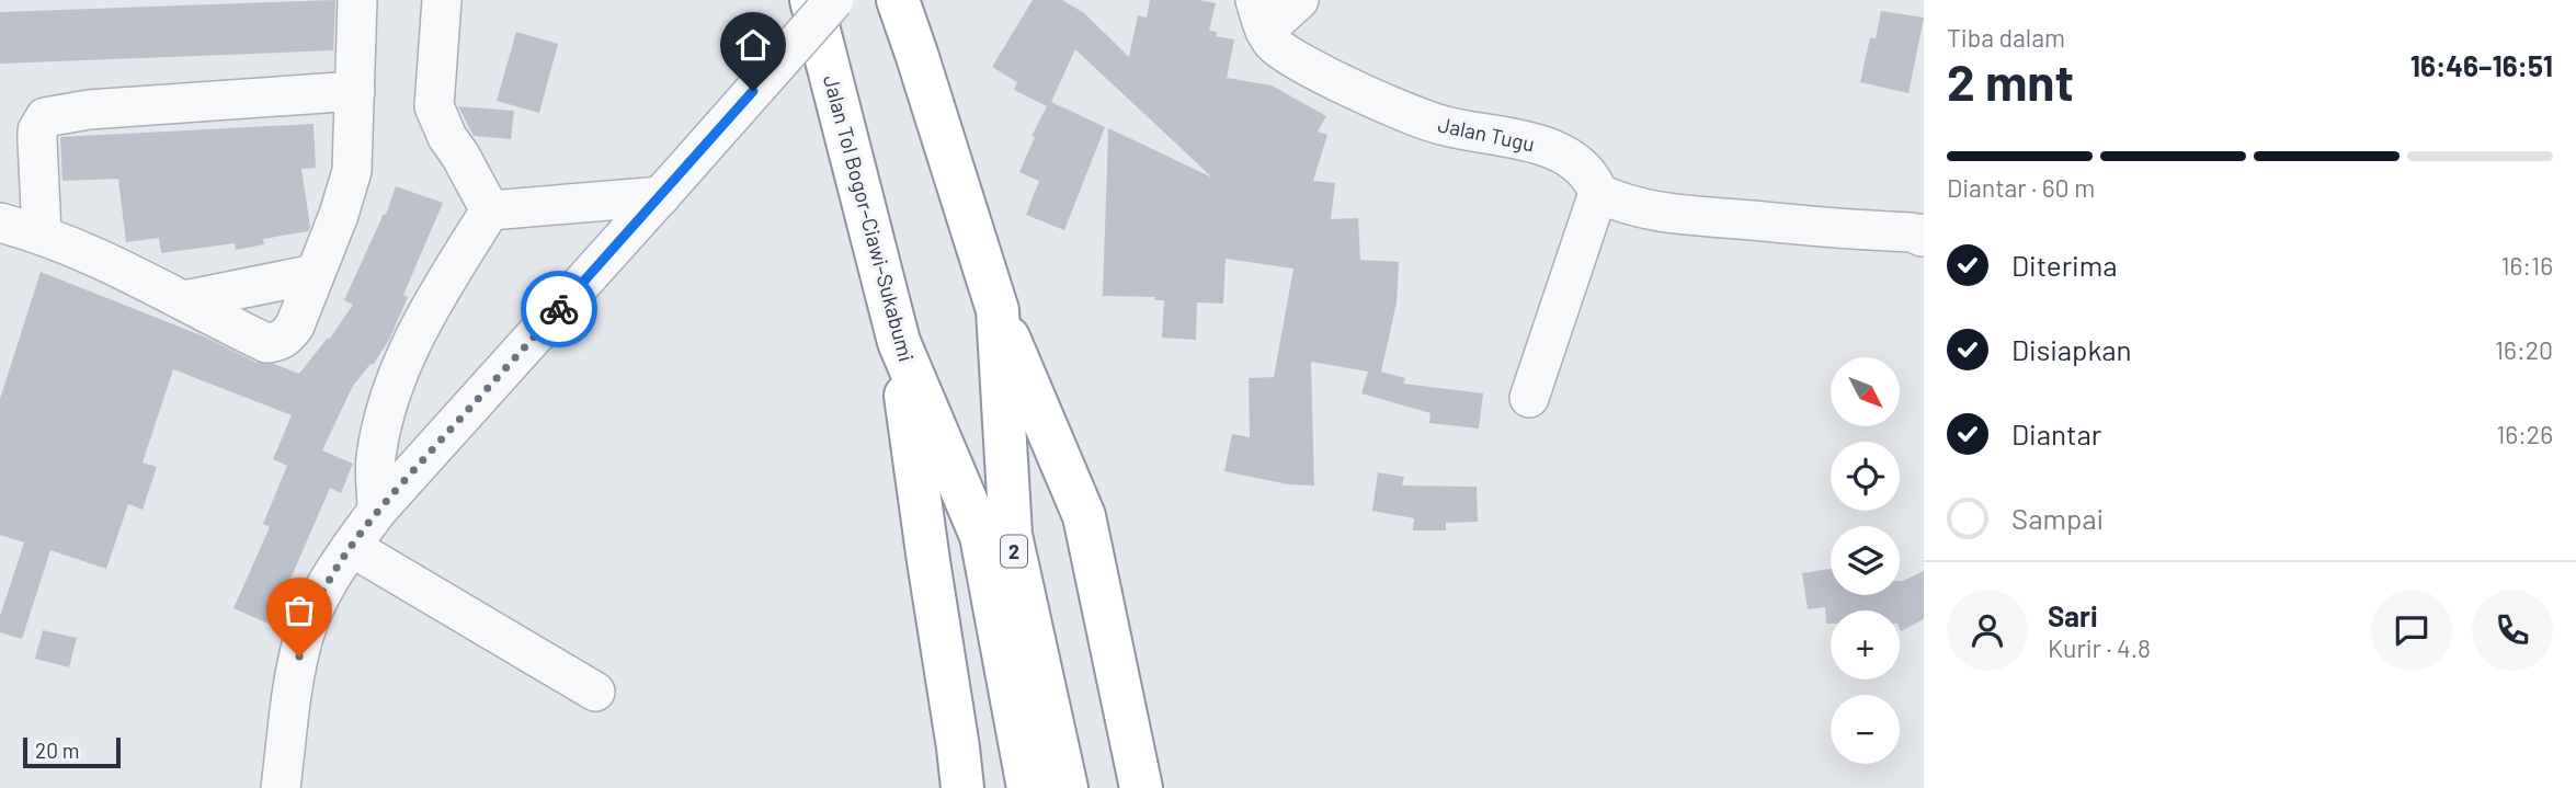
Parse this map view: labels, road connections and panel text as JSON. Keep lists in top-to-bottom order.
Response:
{
  "streets": {
    "highway": ["Jalan Tol Bogor–Ciawi–Sukabumi", "2"],
    "street": ["Jalan Tugu"]
  },
  "scale_bar": "20 m",
  "north": "bottom right",
  "page": {
    "heading": ["2 mnt", "Tiba dalam", "16:46–16:51"],
    "panel": ["Sari", "Kurir · 4.8"],
    "bar": "Diantar · 60 m",
    "list": [
      ["Diterima", "16:16"],
      ["Disiapkan", "16:20"],
      ["Diantar", "16:26"],
      "Sampai"
    ],
    "map_buttons": ["+", "−"],
    "scale": "20 m"
  }
}
